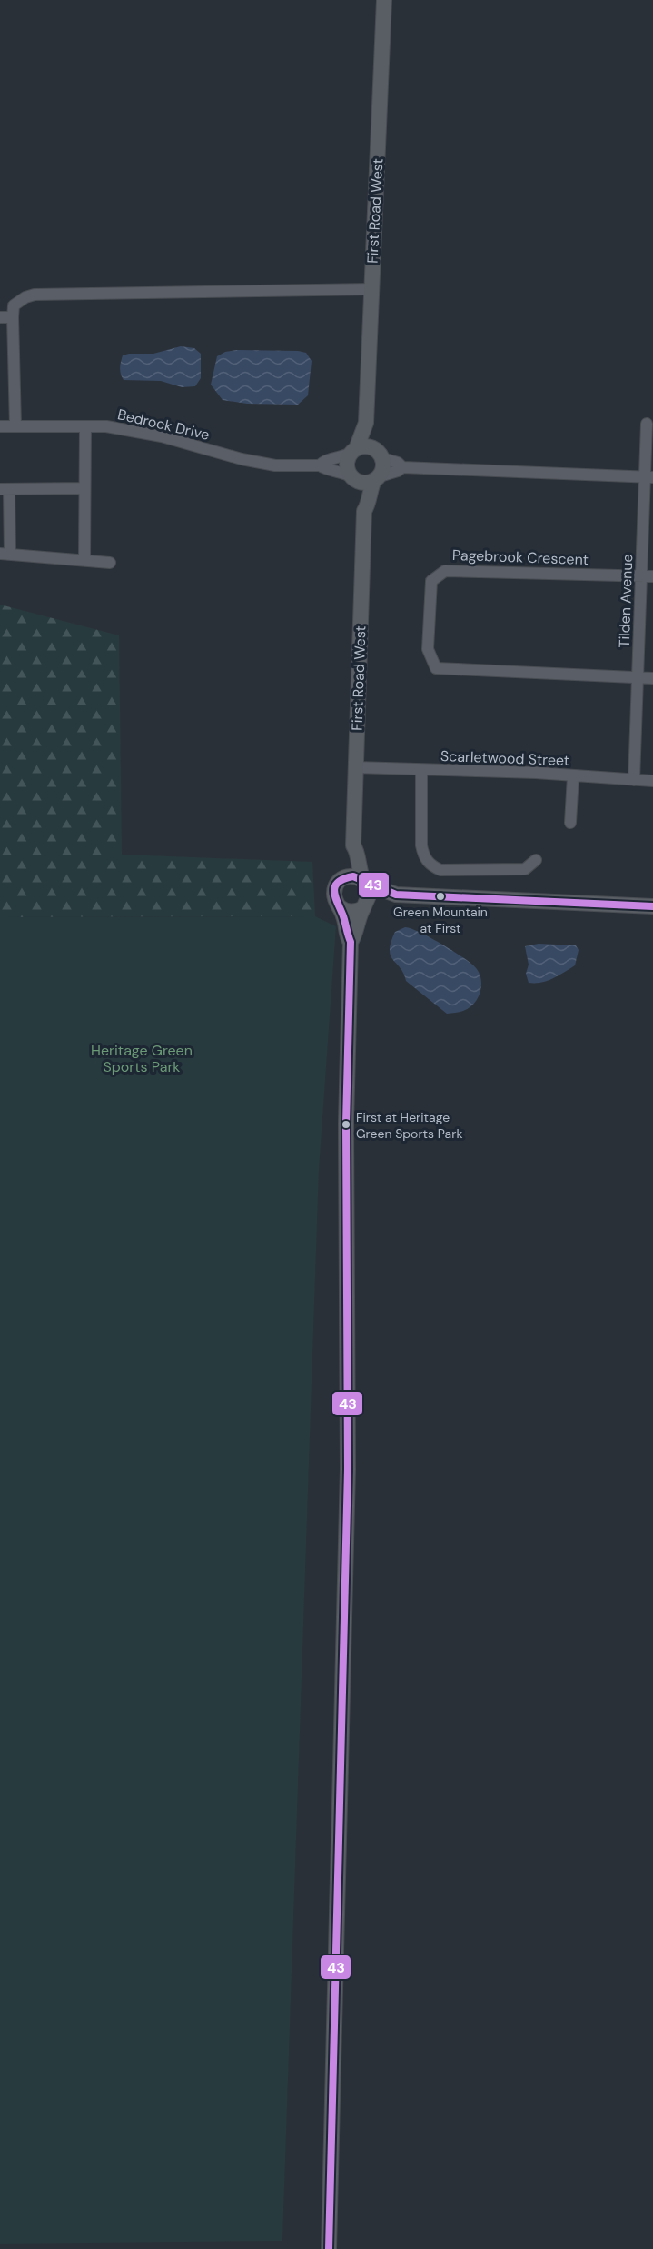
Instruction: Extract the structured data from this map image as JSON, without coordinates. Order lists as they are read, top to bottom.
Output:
{
  "streets": {
    "street": [
      "First Road West",
      "Bedrock Drive",
      "Pagebrook Crescent",
      "Tilden Avenue",
      "Scarletwood Street"
    ]
  },
  "crossings": [
    ["First Road West", "Bedrock Drive"],
    ["First Road West", "Scarletwood Street"],
    ["Pagebrook Crescent", "Tilden Avenue"],
    ["Tilden Avenue", "Scarletwood Street"]
  ],
  "parks": ["Heritage Green Sports Park"],
  "places": ["Green Mountain at First", "First at Heritage Green Sports Park"],
  "lines": ["transit line 43"]
}
